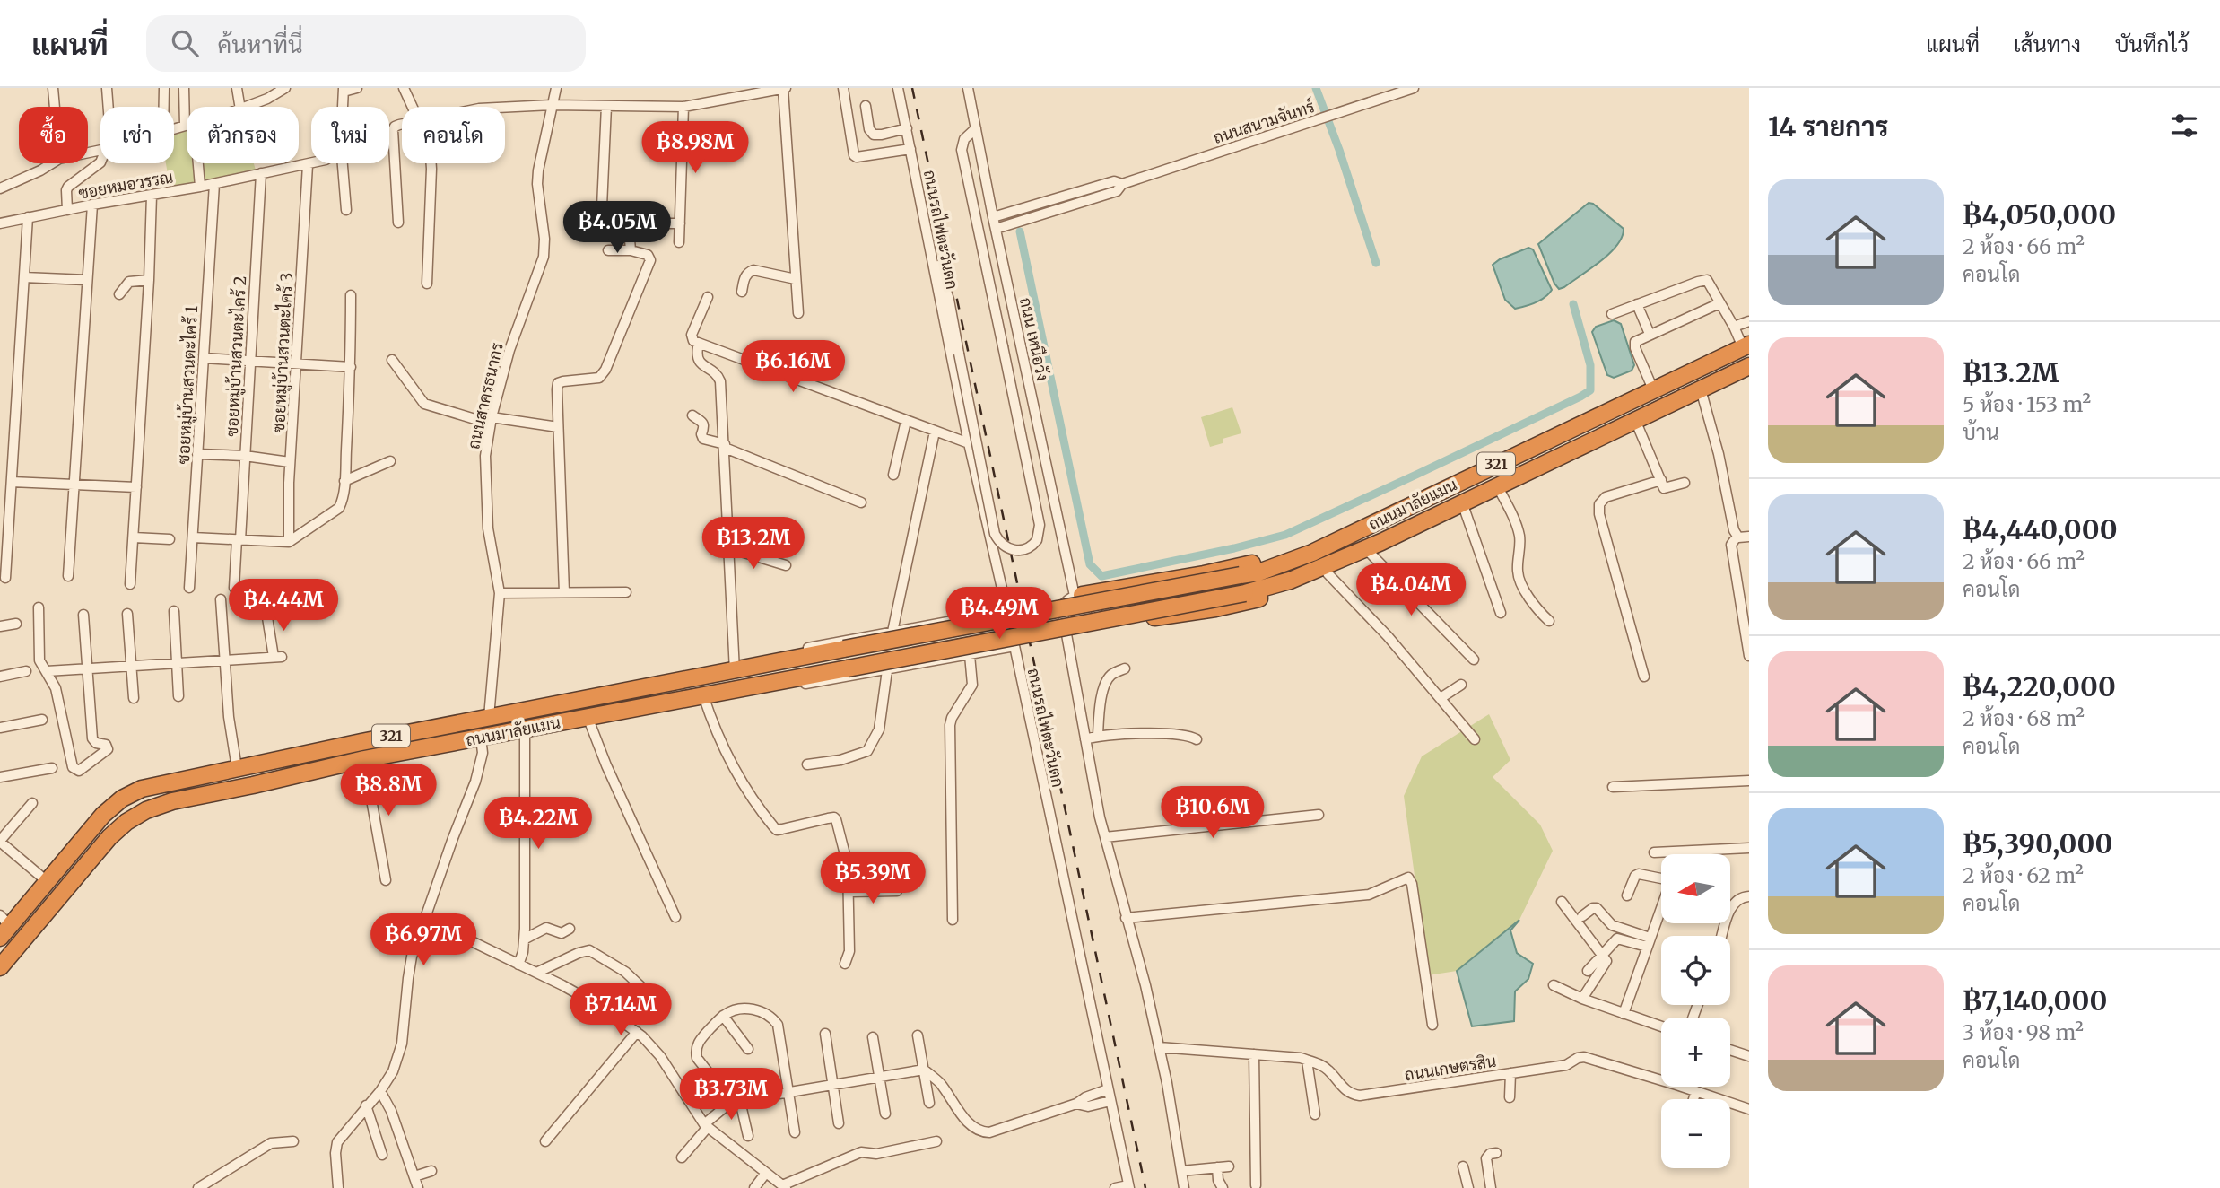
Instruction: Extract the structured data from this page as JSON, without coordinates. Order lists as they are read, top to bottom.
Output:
{
  "streets": {
    "highway": ["321", "ถนนมาลัยแมน"],
    "street": [
      "ถนนสนามจันทร์",
      "ซอยหมอวรรณ",
      "ถนนรถไฟตะวันตก",
      "ถนน เหนือวัง",
      "ซอยหมู่บ้านสวนตะไคร้ 3",
      "ซอยหมู่บ้านสวนตะไคร้ 2",
      "ซอยหมู่บ้านสวนตะไคร้ 1",
      "ถนนสาครธนากร",
      "ถนนเกษตรสิน"
    ]
  },
  "crossings": [
    ["ถนนสนามจันทร์", "ถนน เหนือวัง"],
    ["ซอยหมอวรรณ", "ซอยหมู่บ้านสวนตะไคร้ 3"],
    ["ซอยหมอวรรณ", "ซอยหมู่บ้านสวนตะไคร้ 2"],
    ["ซอยหมอวรรณ", "ซอยหมู่บ้านสวนตะไคร้ 1"],
    ["ถนนสาครธนากร", "ถนนมาลัยแมน"]
  ],
  "north": "left",
  "page": {
    "header": "แผนที่",
    "search": "ค้นหาที่นี่",
    "nav": ["แผนที่", "เส้นทาง", "บันทึกไว้"],
    "heading": "14 รายการ",
    "chip": [
      "ซื้อ",
      "เช่า",
      "ตัวกรอง",
      "ใหม่",
      "คอนโด"
    ],
    "price": [
      "฿8.98M",
      "฿4.05M",
      "฿6.16M",
      "฿13.2M",
      "฿4.04M",
      "฿4.44M",
      "฿4.49M",
      "฿8.8M",
      "฿10.6M",
      "฿4.22M",
      "฿5.39M",
      "฿6.97M",
      "฿7.14M",
      "฿3.73M"
    ],
    "list": [
      {
        "name": "฿4,050,000",
        "note": "2 ห้อง · 66 m² · คอนโด"
      },
      {
        "name": "฿13.2M",
        "note": "5 ห้อง · 153 m² · บ้าน"
      },
      {
        "name": "฿4,440,000",
        "note": "2 ห้อง · 66 m² · คอนโด"
      },
      {
        "name": "฿4,220,000",
        "note": "2 ห้อง · 68 m² · คอนโด"
      },
      {
        "name": "฿5,390,000",
        "note": "2 ห้อง · 62 m² · คอนโด"
      },
      {
        "name": "฿7,140,000",
        "note": "3 ห้อง · 98 m² · คอนโด"
      }
    ],
    "map_buttons": ["+", "−"]
  }
}
